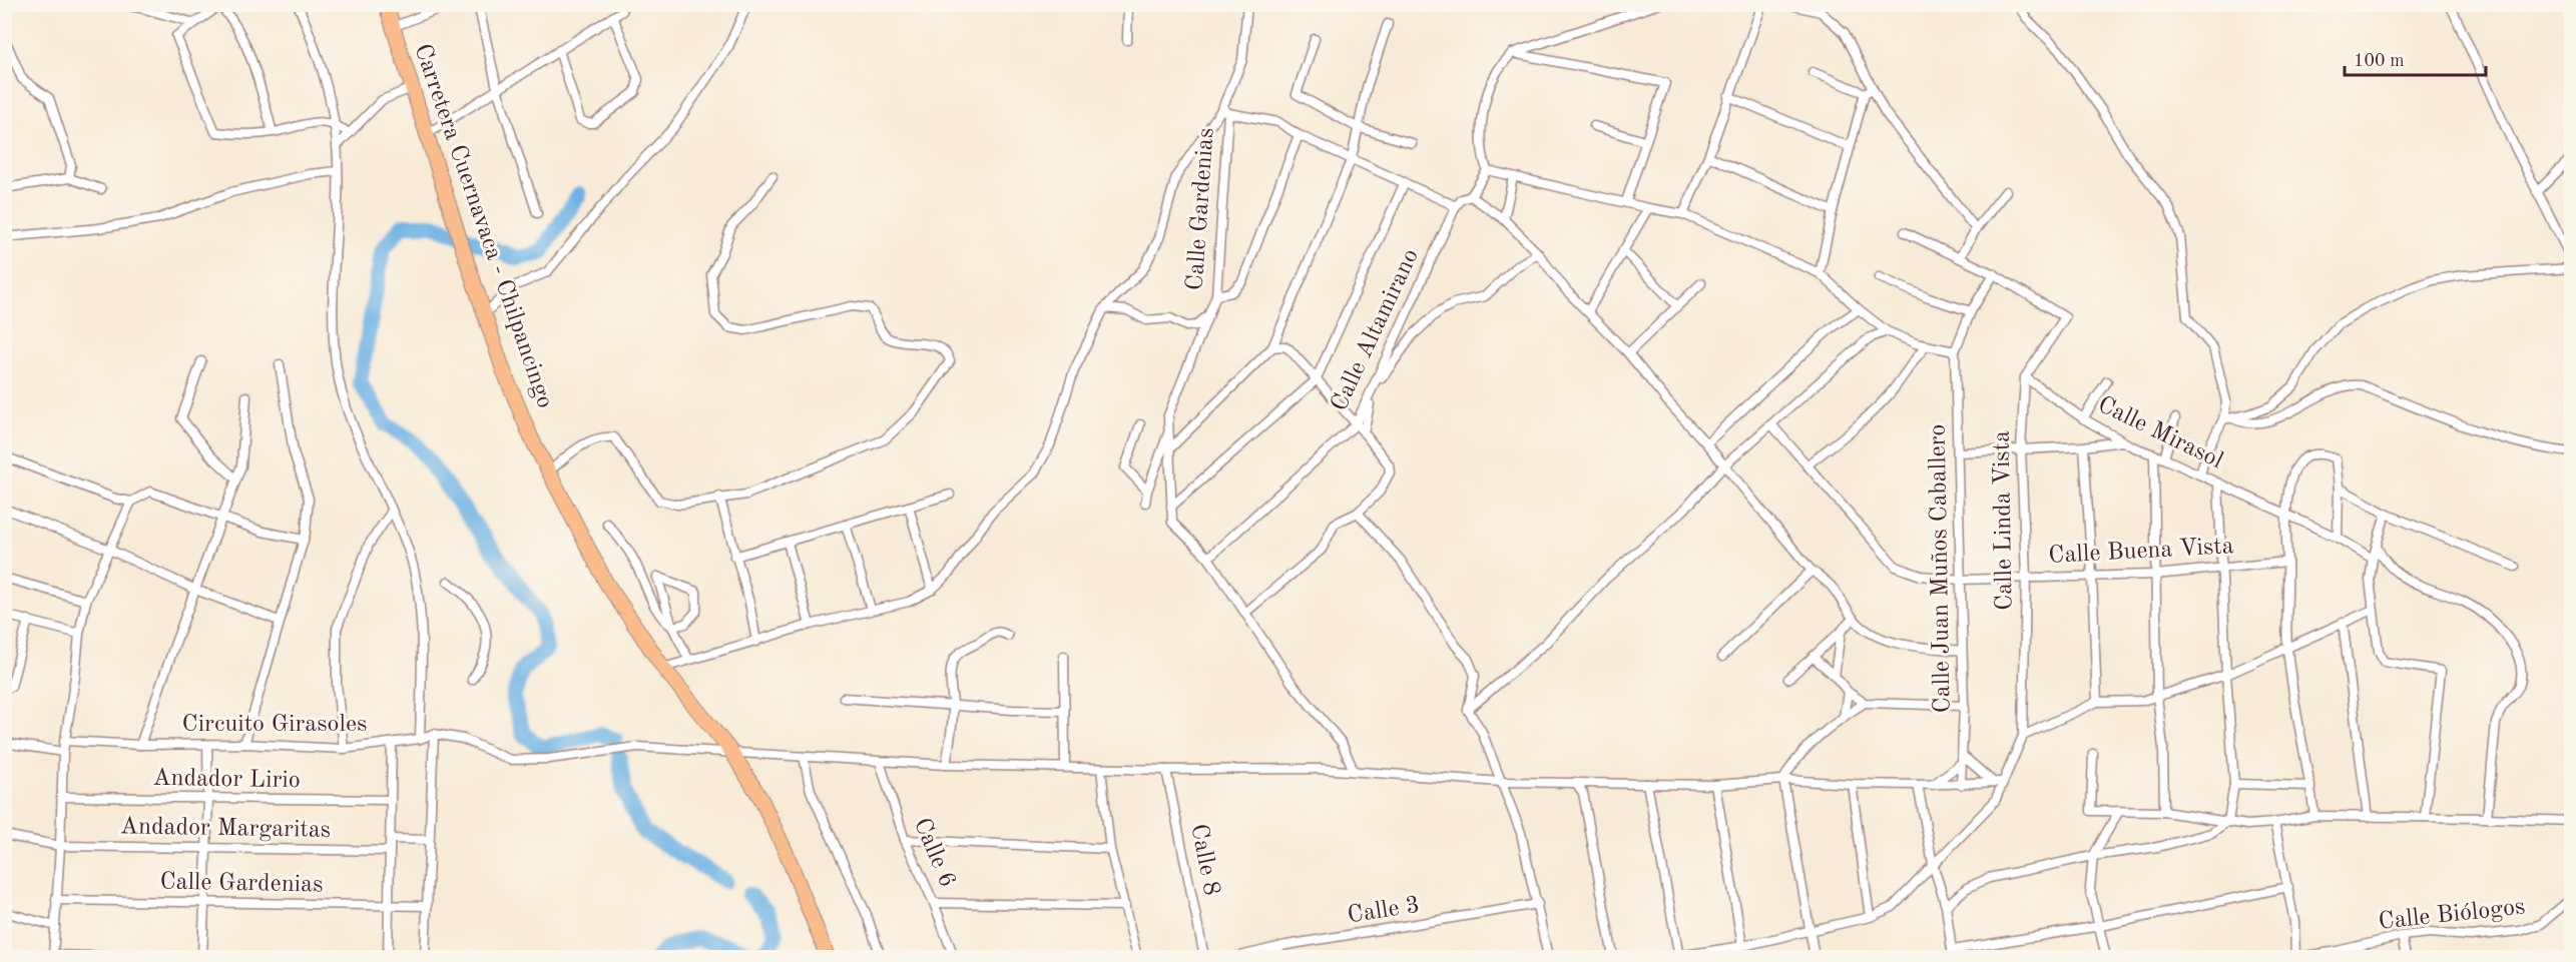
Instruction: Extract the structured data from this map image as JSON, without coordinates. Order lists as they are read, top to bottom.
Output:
{
  "streets": {
    "main road": ["Carretera Cuernavaca - Chilpancingo"],
    "street": [
      "Calle Gardenias",
      "Calle Altamirano",
      "Calle Mirasol",
      "Calle Linda Vista",
      "Calle Buena Vista",
      "Calle Juan Muños Caballero",
      "Circuito Girasoles",
      "Andador Lirio",
      "Andador Margaritas",
      "Calle 6",
      "Calle 8",
      "Calle 3",
      "Calle Biólogos"
    ]
  },
  "crossings": [
    ["Calle Gardenias", "Calle Altamirano"],
    ["Carretera Cuernavaca - Chilpancingo", "Circuito Girasoles"],
    ["Calle Mirasol", "Calle Linda Vista"],
    ["Calle Linda Vista", "Calle Buena Vista"],
    ["Calle Buena Vista", "Calle Juan Muños Caballero"],
    ["Calle Juan Muños Caballero", "Circuito Girasoles"],
    ["Circuito Girasoles", "Calle 6"],
    ["Circuito Girasoles", "Calle 8"]
  ],
  "scale_bar": "100 m"
}
